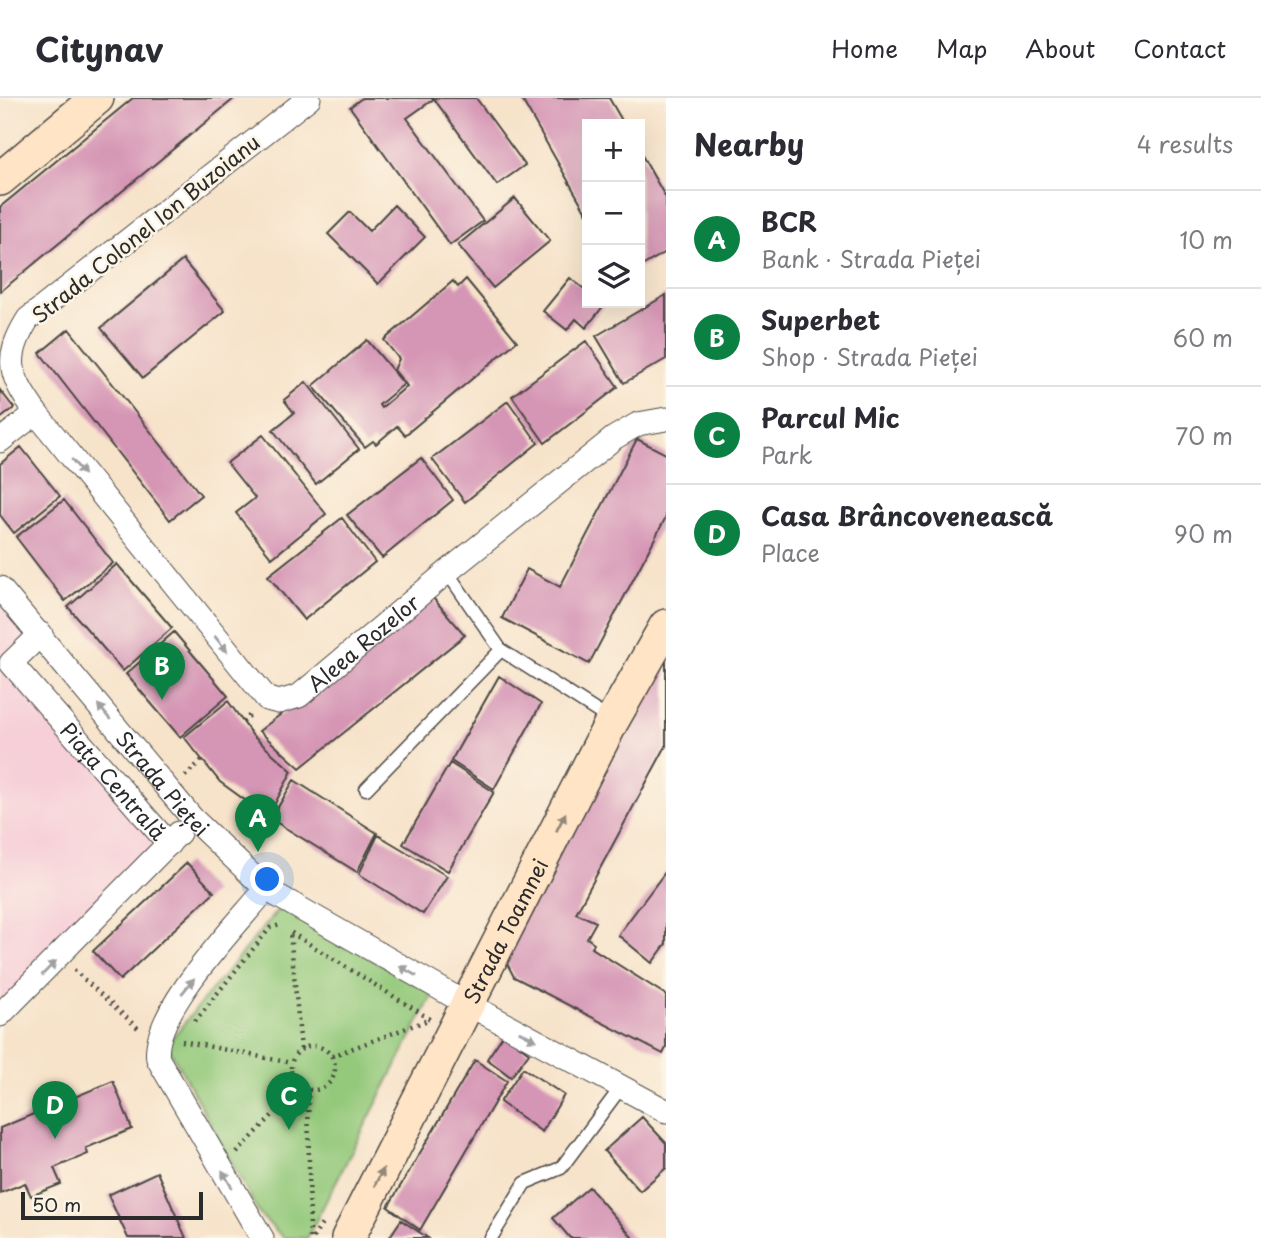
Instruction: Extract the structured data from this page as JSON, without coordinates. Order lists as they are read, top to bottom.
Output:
{
  "streets": {
    "street": [
      "Strada Colonel Ion Buzoianu",
      "Aleea Rozelor",
      "Piața Centrală",
      "Strada Pieței",
      "Strada Toamnei"
    ]
  },
  "crossings": [
    ["Strada Colonel Ion Buzoianu", "Aleea Rozelor"],
    ["Piața Centrală", "Strada Pieței"],
    ["Strada Pieței", "Strada Toamnei"]
  ],
  "scale_bar": "50 m",
  "page": {
    "header": "Citynav",
    "nav": [
      "Home",
      "Map",
      "About",
      "Contact"
    ],
    "heading": ["Nearby", "4 results"],
    "map_buttons": ["+", "−"],
    "list": [
      {
        "mark": "A",
        "name": "BCR",
        "note": "Bank · Strada Pieței",
        "value": "10 m"
      },
      {
        "mark": "B",
        "name": "Superbet",
        "note": "Shop · Strada Pieței",
        "value": "60 m"
      },
      {
        "mark": "C",
        "name": "Parcul Mic",
        "note": "Park",
        "value": "70 m"
      },
      {
        "mark": "D",
        "name": "Casa Brâncovenească",
        "note": "Place",
        "value": "90 m"
      }
    ],
    "pins": [
      "B",
      "A",
      "C",
      "D"
    ],
    "scale": "50 m"
  }
}
